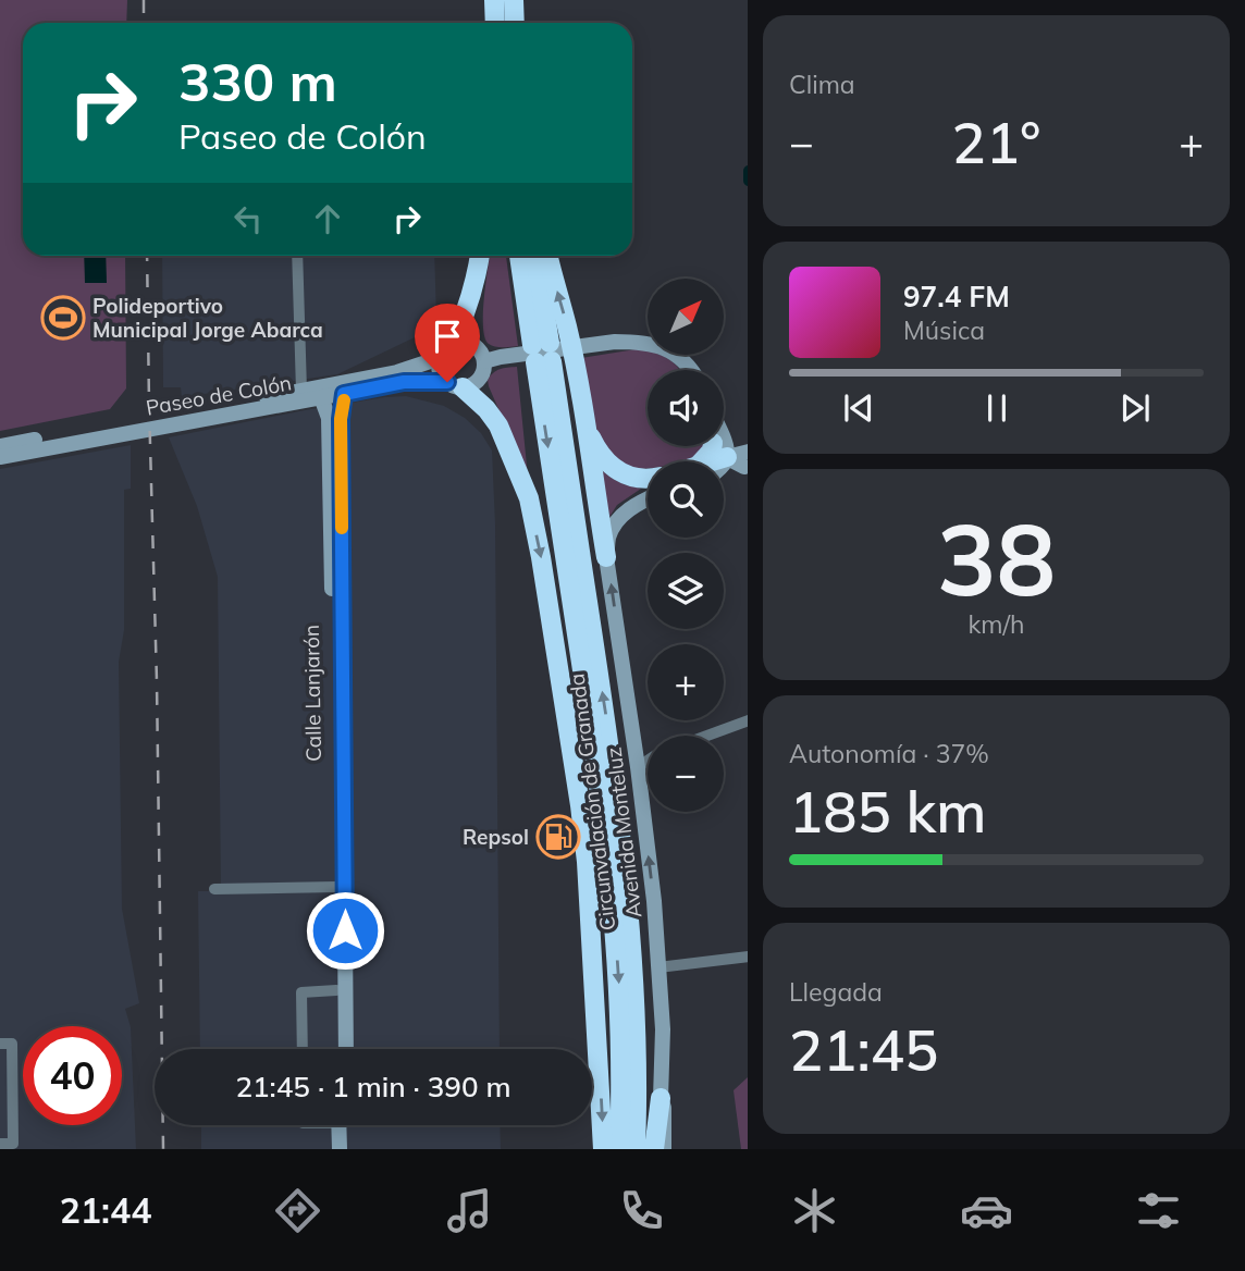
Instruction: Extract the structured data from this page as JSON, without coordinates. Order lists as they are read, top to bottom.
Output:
{
  "streets": {
    "highway": ["Circunvalación de Granada"],
    "street": ["Paseo de Colón", "Calle Lanjarón", "Avenida Monteluz"]
  },
  "crossings": [
    ["Paseo de Colón", "Calle Lanjarón"]
  ],
  "one_way": ["Avenida Monteluz"],
  "places": {
    "sports": ["Polideportivo Municipal Jorge Abarca"],
    "fuel station": ["Repsol"]
  },
  "north": "top right",
  "page": {
    "tile": [
      "Clima",
      ["38", "km/h"],
      ["Autonomía · 37%", "185 km"],
      ["Llegada", "21:45"]
    ],
    "turn": ["330 m", "Paseo de Colón"],
    "heat": ["−", "21°", "+"],
    "song": ["97.4 FM", "Música"],
    "map_buttons": ["+", "−"],
    "limit": "40",
    "trip": "21:45 · 1 min · 390 m",
    "tabs": "21:44"
  }
}
